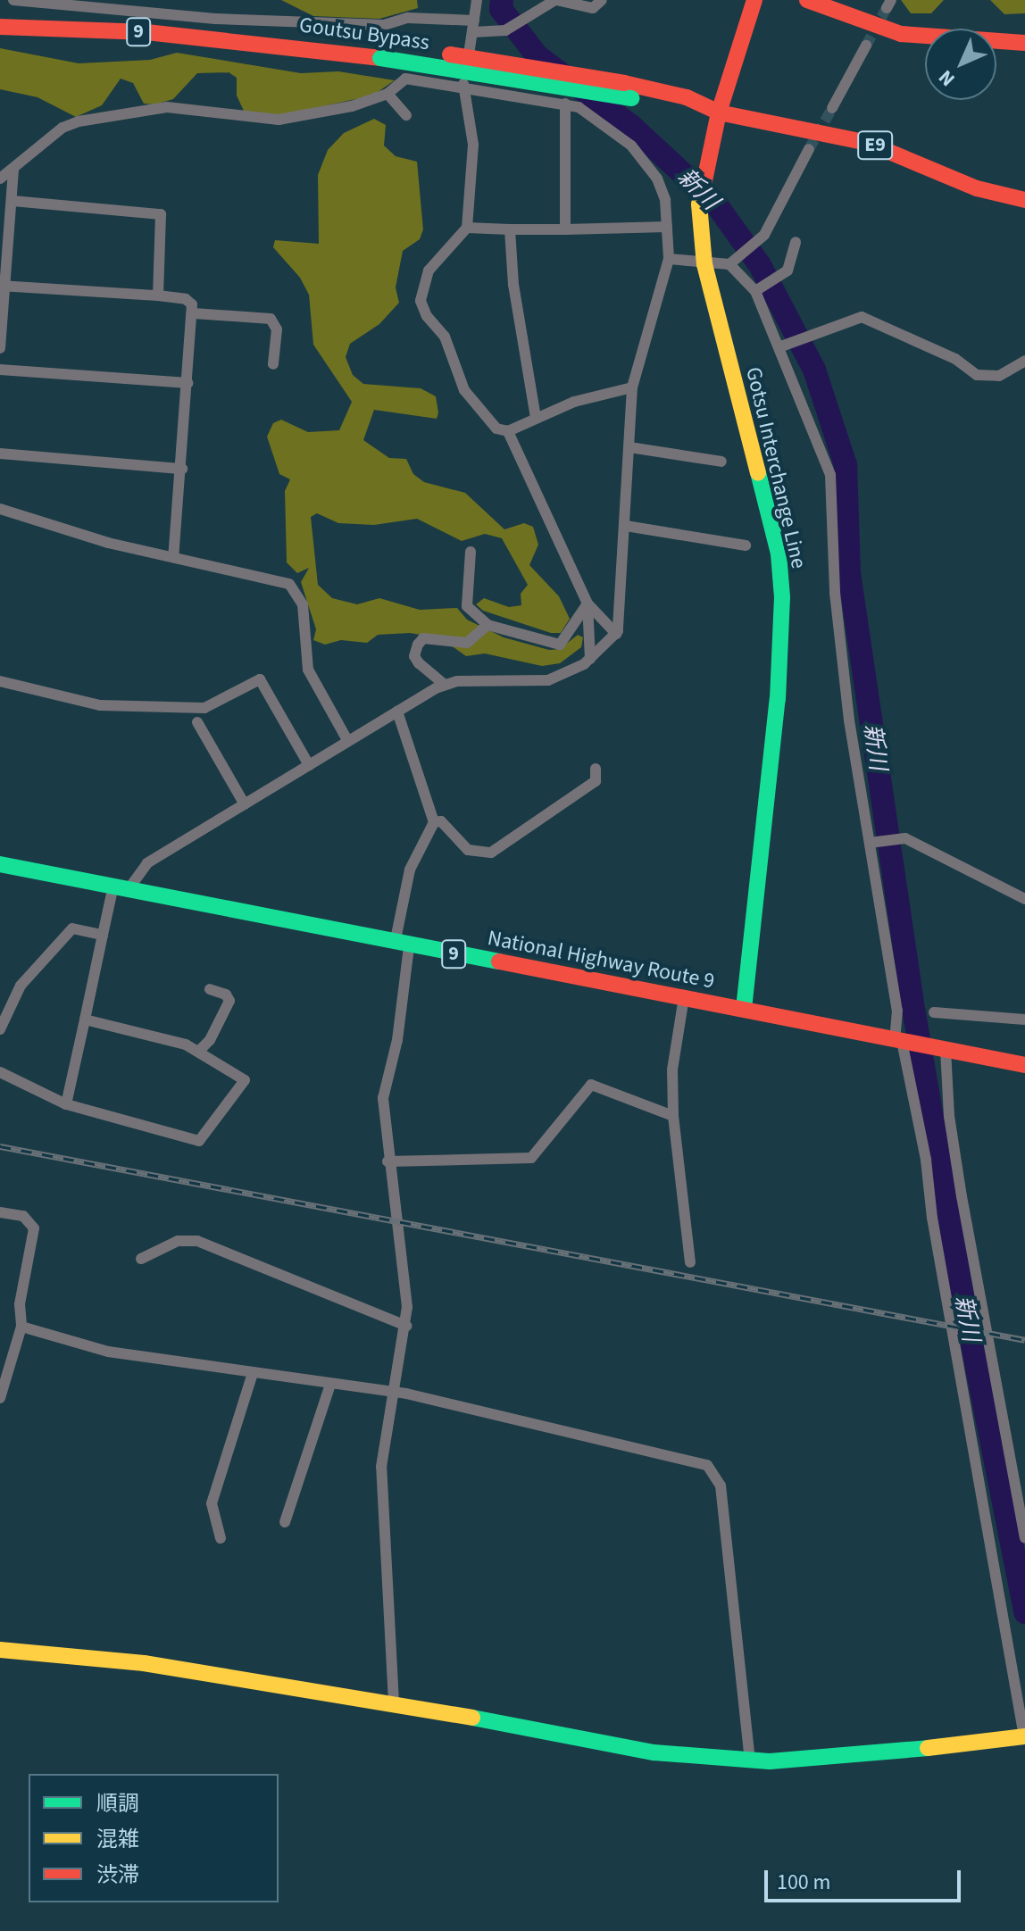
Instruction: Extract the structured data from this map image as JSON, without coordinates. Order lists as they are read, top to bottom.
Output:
{
  "streets": {
    "main road": [
      "9",
      "Goutsu Bypass",
      "E9",
      "Gotsu Interchange Line",
      "National Highway Route 9"
    ]
  },
  "crossings": [
    ["Goutsu Bypass", "E9"],
    ["Goutsu Bypass", "Gotsu Interchange Line"],
    ["E9", "Gotsu Interchange Line"],
    ["Gotsu Interchange Line", "National Highway Route 9"]
  ],
  "water": ["新川"],
  "legend": ["順調", "混雑", "渋滞"],
  "scale_bar": "100 m",
  "north": "bottom left"
}
